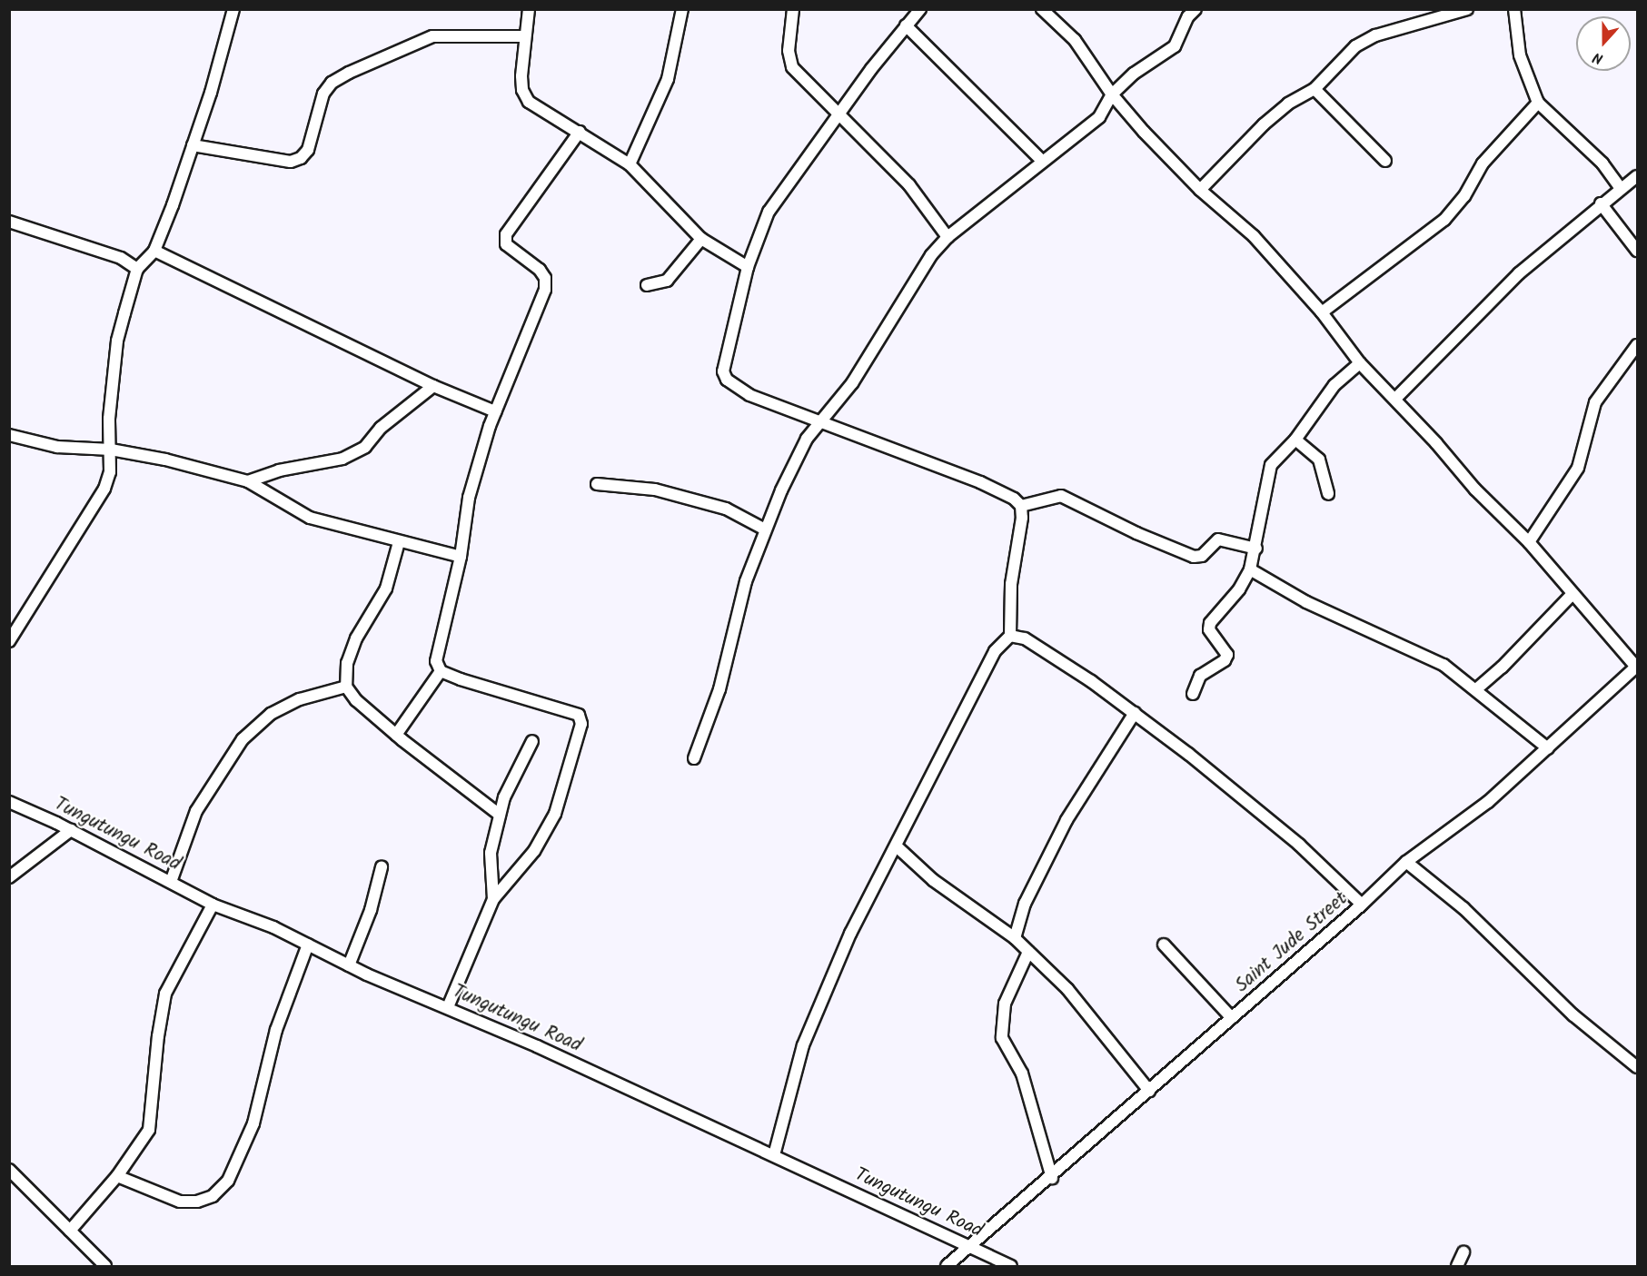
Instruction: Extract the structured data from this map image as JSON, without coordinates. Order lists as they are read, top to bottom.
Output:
{
  "streets": {
    "street": ["Tungutungu Road", "Saint Jude Street"]
  },
  "crossings": [
    ["Tungutungu Road", "Saint Jude Street"]
  ],
  "north": "bottom"
}
